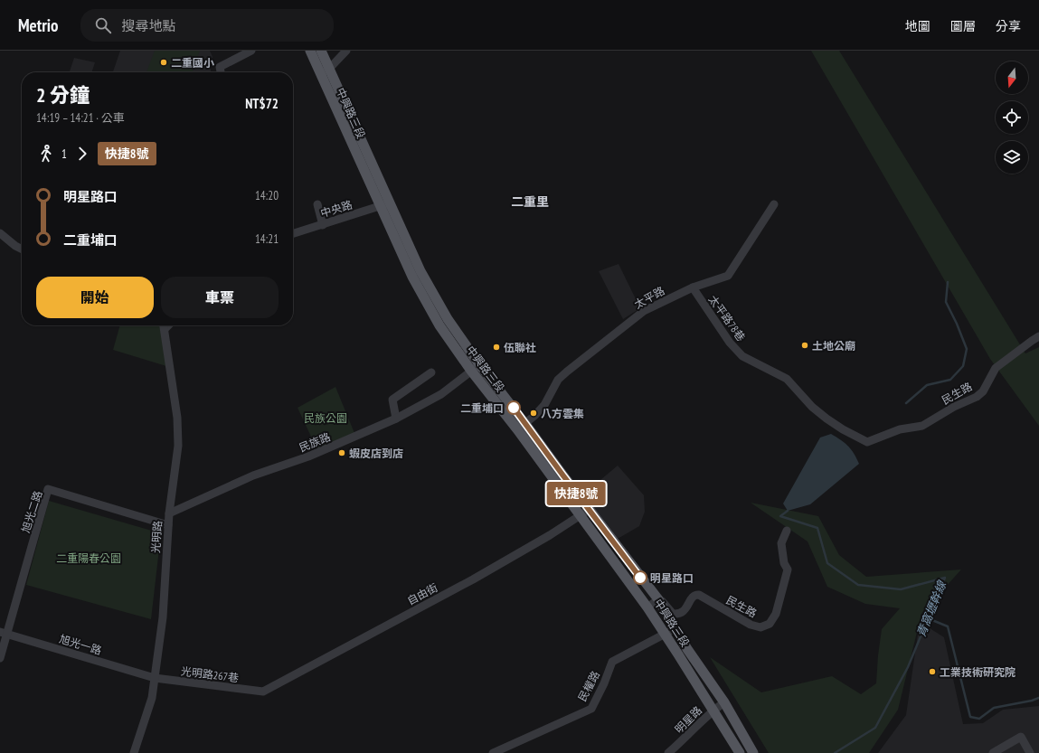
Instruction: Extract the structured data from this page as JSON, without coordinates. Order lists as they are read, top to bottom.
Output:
{
  "streets": {
    "main road": ["中興路三段"],
    "street": [
      "中央路",
      "太平路",
      "太平路78巷",
      "民生路",
      "民族路",
      "旭光二路",
      "光明路",
      "自由街",
      "旭光一路",
      "光明路267巷",
      "民權路",
      "明星路"
    ]
  },
  "crossings": [
    ["中興路三段", "中央路"],
    ["中興路三段", "太平路"],
    ["中興路三段", "民生路"],
    ["中興路三段", "民族路"],
    ["中興路三段", "自由街"],
    ["中興路三段", "民權路"],
    ["中興路三段", "明星路"],
    ["太平路", "太平路78巷"],
    ["太平路78巷", "民生路"],
    ["民族路", "光明路"],
    ["旭光二路", "光明路"],
    ["旭光二路", "旭光一路"],
    ["光明路", "旭光一路"],
    ["光明路", "光明路267巷"],
    ["自由街", "光明路267巷"],
    ["旭光一路", "光明路267巷"]
  ],
  "districts": ["二重里"],
  "water": ["青窩壢幹線"],
  "parks": ["民族公園", "二重陽春公園"],
  "places": [
    "二重國小",
    "土地公廟",
    "伍聯社",
    "二重埔口",
    "八方雲集",
    "蝦皮店到店",
    "明星路口",
    "工業技術研究院"
  ],
  "lines": ["bus line 快捷8號"],
  "north": "bottom",
  "page": {
    "header": "Metrio",
    "search": "搜尋地點",
    "nav": ["地圖", "圖層", "分享"],
    "on_map": "快捷8號",
    "heading": ["2 分鐘", "14:19 – 14:21 · 公車", "NT$72"],
    "legs": ["1", "快捷8號"],
    "list": [
      {
        "name": "明星路口",
        "value": "14:20"
      },
      {
        "name": "二重埔口",
        "value": "14:21"
      }
    ],
    "buttons": ["開始", "車票"]
  }
}
